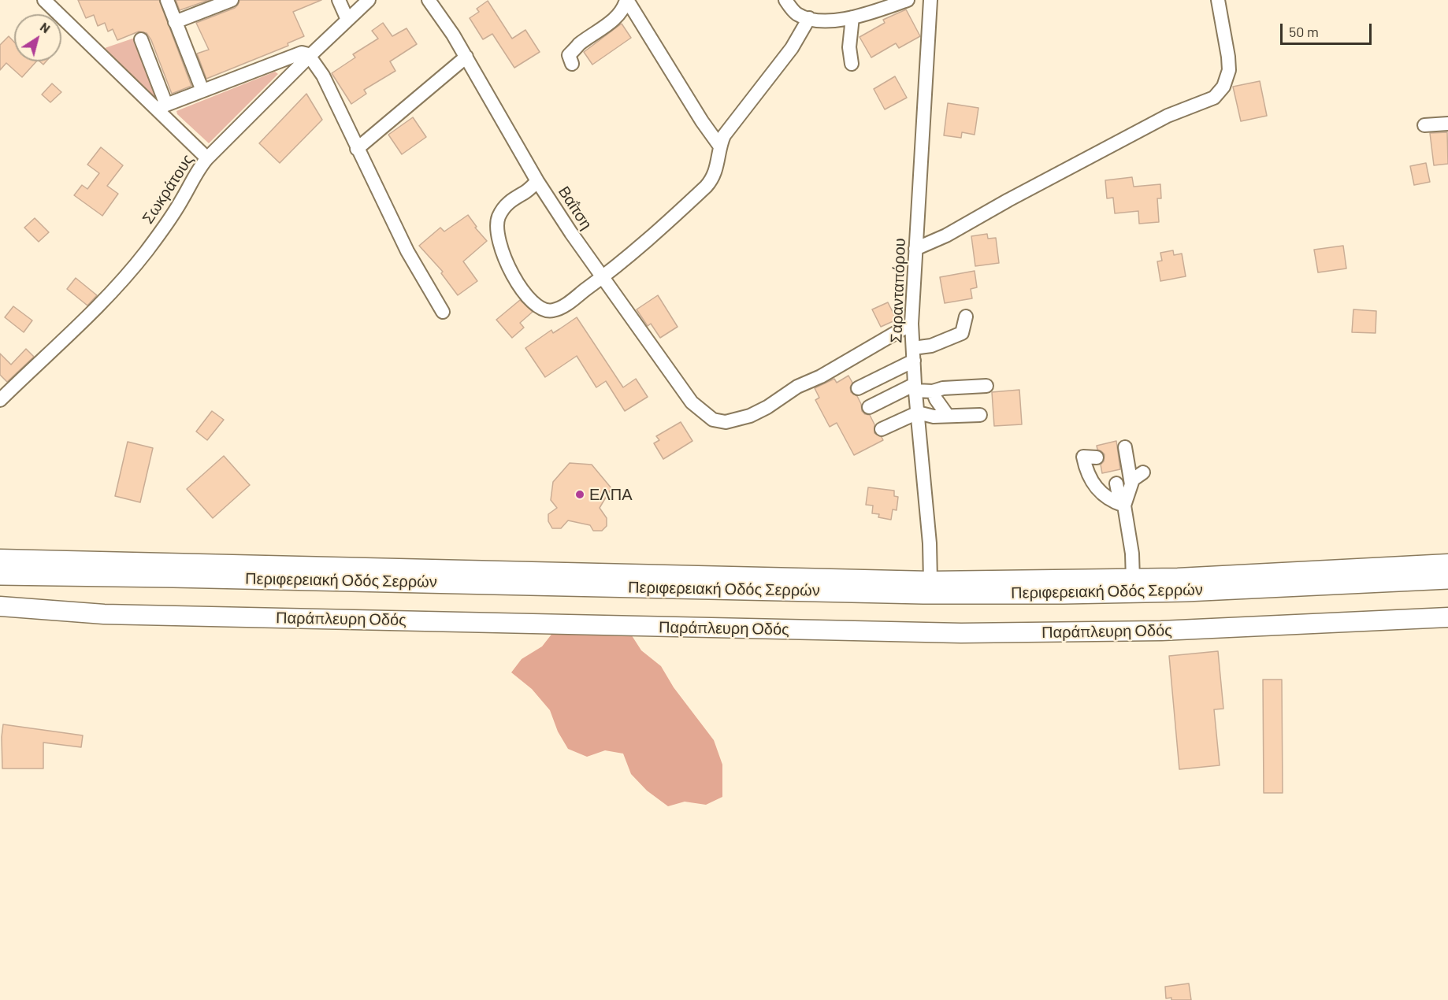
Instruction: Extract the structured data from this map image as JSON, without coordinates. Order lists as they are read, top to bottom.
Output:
{
  "streets": {
    "main road": ["Περιφερειακή Οδός Σερρών"],
    "street": [
      "Σωκράτους",
      "Βαΐτση",
      "Σαρανταπόρου",
      "Παράπλευρη Οδός"
    ]
  },
  "crossings": [
    ["Βαΐτση", "Σαρανταπόρου"]
  ],
  "places": ["ΕΛΠΑ"],
  "scale_bar": "50 m",
  "north": "top right"
}
